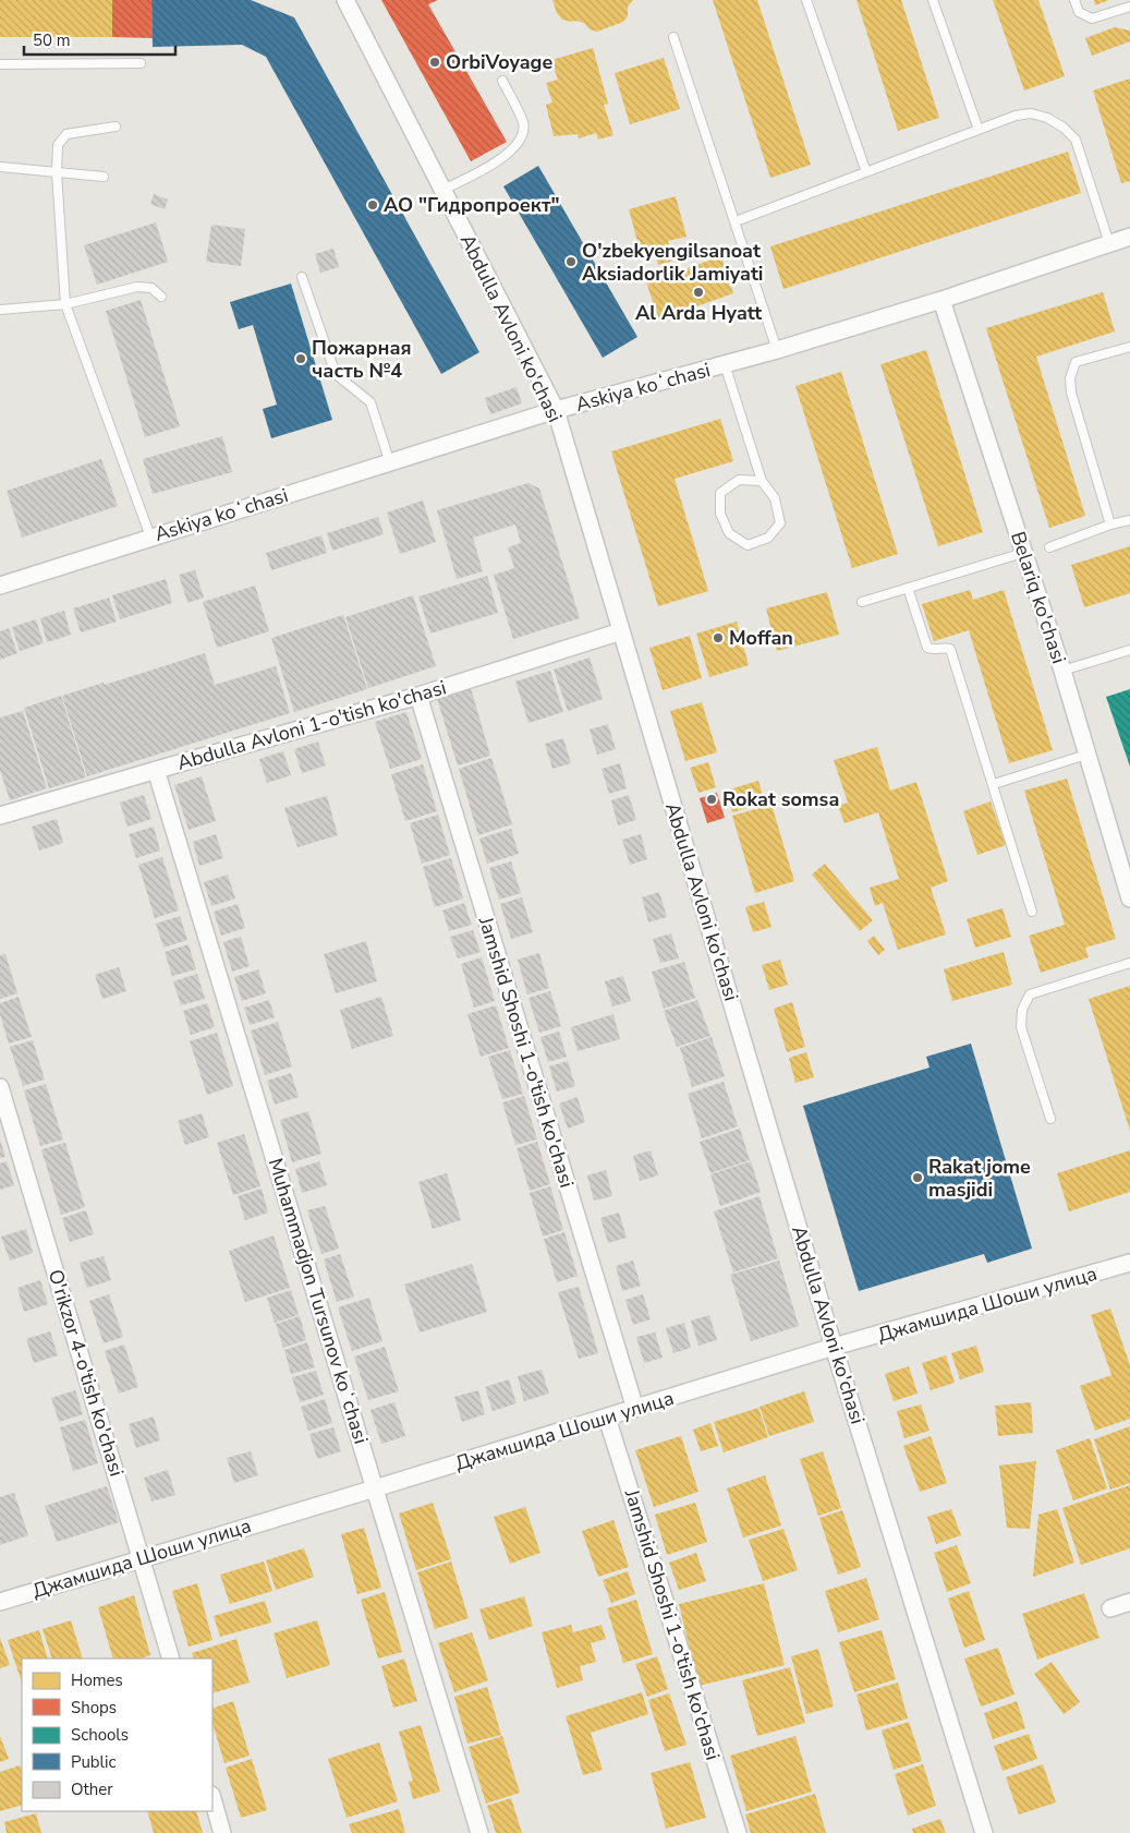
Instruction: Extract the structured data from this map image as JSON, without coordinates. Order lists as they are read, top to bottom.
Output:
{
  "streets": {
    "street": [
      "Abdulla Avloni ko'chasi",
      "Askiya koʻchasi",
      "Belariq ko'chasi",
      "Abdulla Avloni 1-o'tish ko'chasi",
      "Jamshid Shoshi 1-o'tish ko'chasi",
      "Muhammadjon Tursunov koʻchasi",
      "Джамшида Шоши улица",
      "O'rikzor 4-o'tish ko'chasi"
    ]
  },
  "crossings": [
    ["Abdulla Avloni ko'chasi", "Askiya koʻchasi"],
    ["Abdulla Avloni ko'chasi", "Abdulla Avloni 1-o'tish ko'chasi"],
    ["Abdulla Avloni ko'chasi", "Джамшида Шоши улица"],
    ["Askiya koʻchasi", "Belariq ko'chasi"],
    ["Abdulla Avloni 1-o'tish ko'chasi", "Jamshid Shoshi 1-o'tish ko'chasi"],
    ["Abdulla Avloni 1-o'tish ko'chasi", "Muhammadjon Tursunov koʻchasi"],
    ["Jamshid Shoshi 1-o'tish ko'chasi", "Джамшида Шоши улица"],
    ["Muhammadjon Tursunov koʻchasi", "Джамшида Шоши улица"],
    ["Джамшида Шоши улица", "O'rikzor 4-o'tish ko'chasi"]
  ],
  "places": [
    "OrbiVoyage",
    "АО \"Гидропроект\"",
    "O'zbekyengilsanoat Aksiadorlik Jamiyati",
    "Al Arda Hyatt",
    "Пожарная часть №4",
    "Moffan",
    "Rokat somsa",
    "Rakat jome masjidi"
  ],
  "legend": [
    "Homes",
    "Shops",
    "Schools",
    "Public",
    "Other"
  ],
  "scale_bar": "50 m"
}
